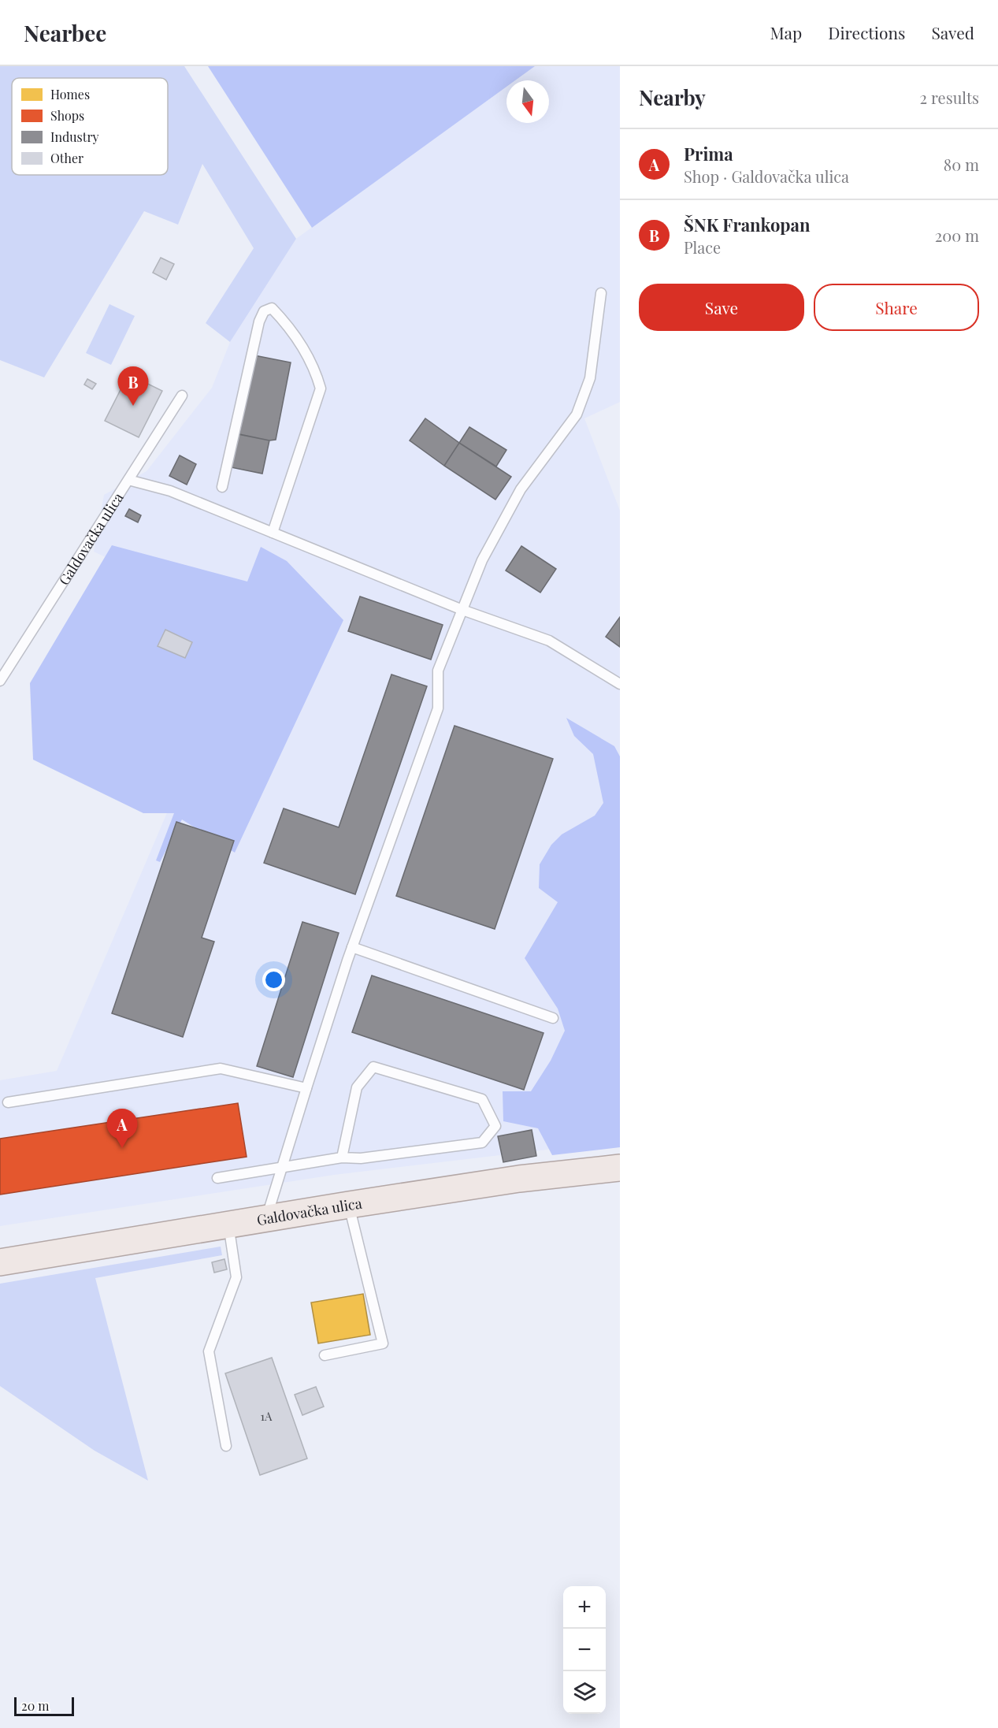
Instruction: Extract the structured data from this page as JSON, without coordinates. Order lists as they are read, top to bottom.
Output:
{
  "streets": {
    "main road": ["Galdovačka ulica"]
  },
  "house_numbers": ["1A"],
  "legend": [
    "Homes",
    "Shops",
    "Industry",
    "Other"
  ],
  "scale_bar": "20 m",
  "north": "bottom",
  "page": {
    "header": "Nearbee",
    "nav": ["Map", "Directions", "Saved"],
    "heading": ["Nearby", "2 results"],
    "list": [
      {
        "mark": "A",
        "name": "Prima",
        "note": "Shop · Galdovačka ulica",
        "value": "80 m"
      },
      {
        "mark": "B",
        "name": "ŠNK Frankopan",
        "note": "Place",
        "value": "200 m"
      }
    ],
    "buttons": ["Save", "Share"],
    "pins": ["B", "A"],
    "map_buttons": ["+", "−"],
    "scale": "20 m"
  }
}
